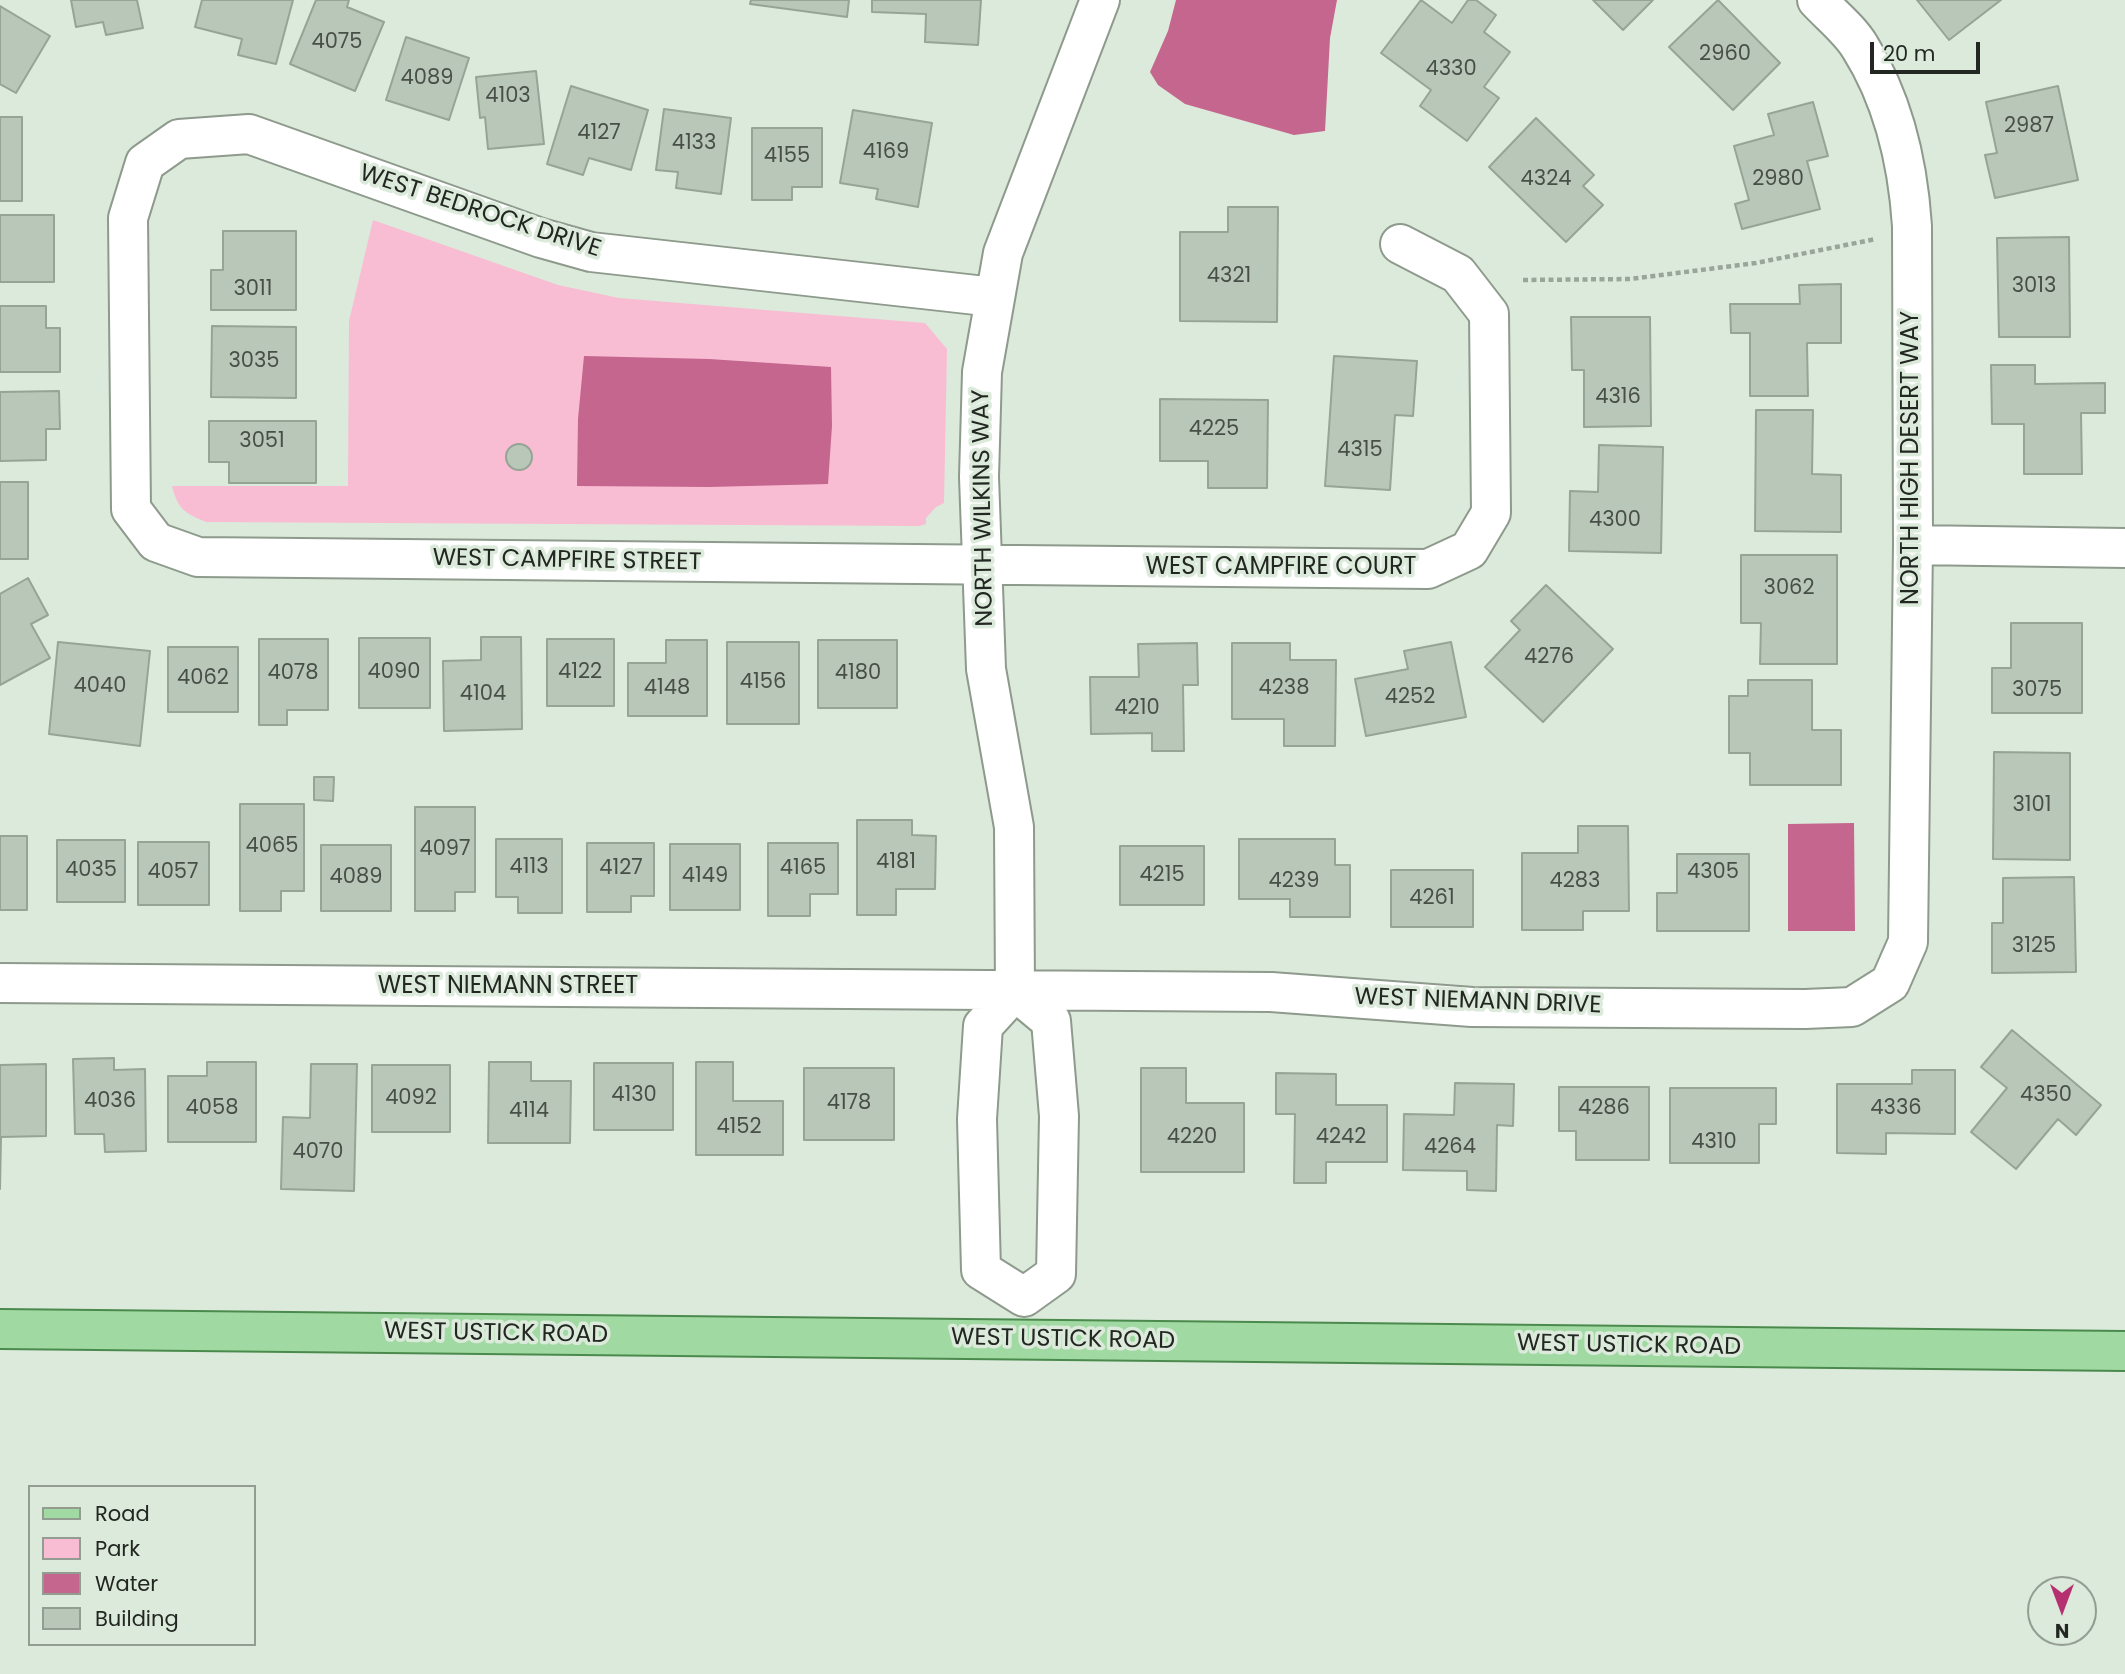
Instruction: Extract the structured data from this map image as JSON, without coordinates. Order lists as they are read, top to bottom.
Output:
{
  "streets": {
    "main road": ["WEST USTICK ROAD"],
    "street": [
      "WEST BEDROCK DRIVE",
      "NORTH HIGH DESERT WAY",
      "NORTH WILKINS WAY",
      "WEST CAMPFIRE STREET",
      "WEST CAMPFIRE COURT",
      "WEST NIEMANN STREET",
      "WEST NIEMANN DRIVE"
    ]
  },
  "crossings": [
    ["WEST BEDROCK DRIVE", "NORTH WILKINS WAY"],
    ["WEST BEDROCK DRIVE", "WEST CAMPFIRE STREET"],
    ["NORTH HIGH DESERT WAY", "WEST NIEMANN DRIVE"],
    ["NORTH WILKINS WAY", "WEST CAMPFIRE STREET"],
    ["NORTH WILKINS WAY", "WEST CAMPFIRE COURT"],
    ["NORTH WILKINS WAY", "WEST NIEMANN STREET"],
    ["NORTH WILKINS WAY", "WEST NIEMANN DRIVE"],
    ["WEST CAMPFIRE STREET", "WEST CAMPFIRE COURT"],
    ["WEST NIEMANN STREET", "WEST NIEMANN DRIVE"]
  ],
  "house_numbers": [
    "4075",
    "2960",
    "4330",
    "4089",
    "4103",
    "2987",
    "4127",
    "4133",
    "4169",
    "4155",
    "4324",
    "2980",
    "4321",
    "3013",
    "3011",
    "3035",
    "4316",
    "4225",
    "3051",
    "4315",
    "4300",
    "3062",
    "4276",
    "4090",
    "4122",
    "4078",
    "4180",
    "4062",
    "4156",
    "4040",
    "4148",
    "4238",
    "3075",
    "4104",
    "4252",
    "4210",
    "3101",
    "4065",
    "4097",
    "4181",
    "4113",
    "4127",
    "4165",
    "4035",
    "4057",
    "4305",
    "4215",
    "4149",
    "4089",
    "4239",
    "4283",
    "4261",
    "3125",
    "4130",
    "4350",
    "4092",
    "4036",
    "4178",
    "4058",
    "4286",
    "4336",
    "4114",
    "4152",
    "4220",
    "4242",
    "4310",
    "4264",
    "4070"
  ],
  "legend": [
    "Road",
    "Park",
    "Water",
    "Building"
  ],
  "scale_bar": "20 m",
  "north": "bottom"
}
